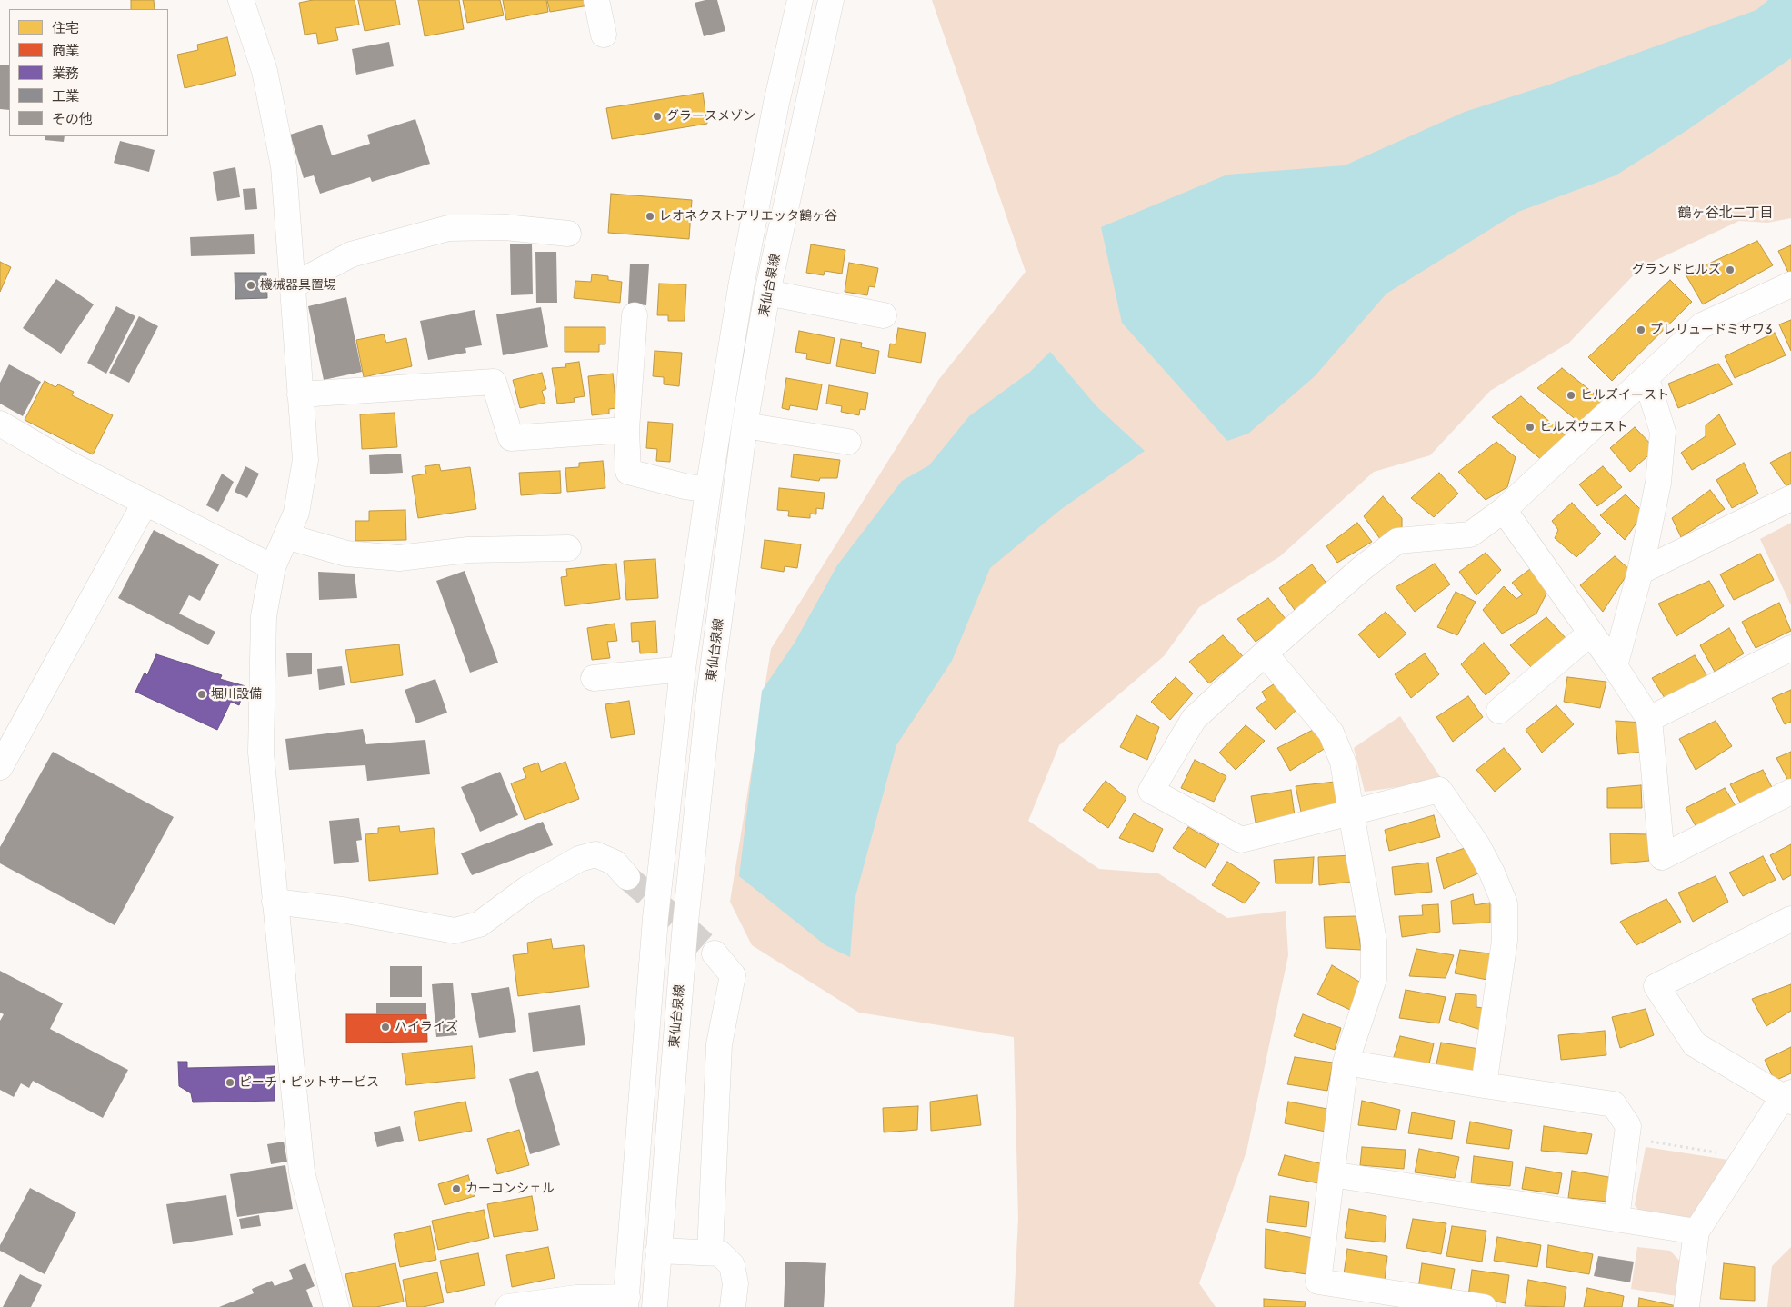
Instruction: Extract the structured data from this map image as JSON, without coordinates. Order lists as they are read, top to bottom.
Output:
{
  "streets": {
    "street": ["東仙台泉線"]
  },
  "districts": ["鶴ヶ谷北二丁目"],
  "places": [
    "グラースメゾン",
    "レオネクストアリエッタ鶴ヶ谷",
    "グランドヒルズ",
    "機械器具置場",
    "プレリュードミサワ3",
    "ヒルズイースト",
    "ヒルズウエスト",
    "堀川設備",
    "ハイライズ",
    "ピーチ・ピットサービス",
    "カーコンシェル"
  ],
  "legend": [
    "住宅",
    "商業",
    "業務",
    "工業",
    "その他"
  ]
}
